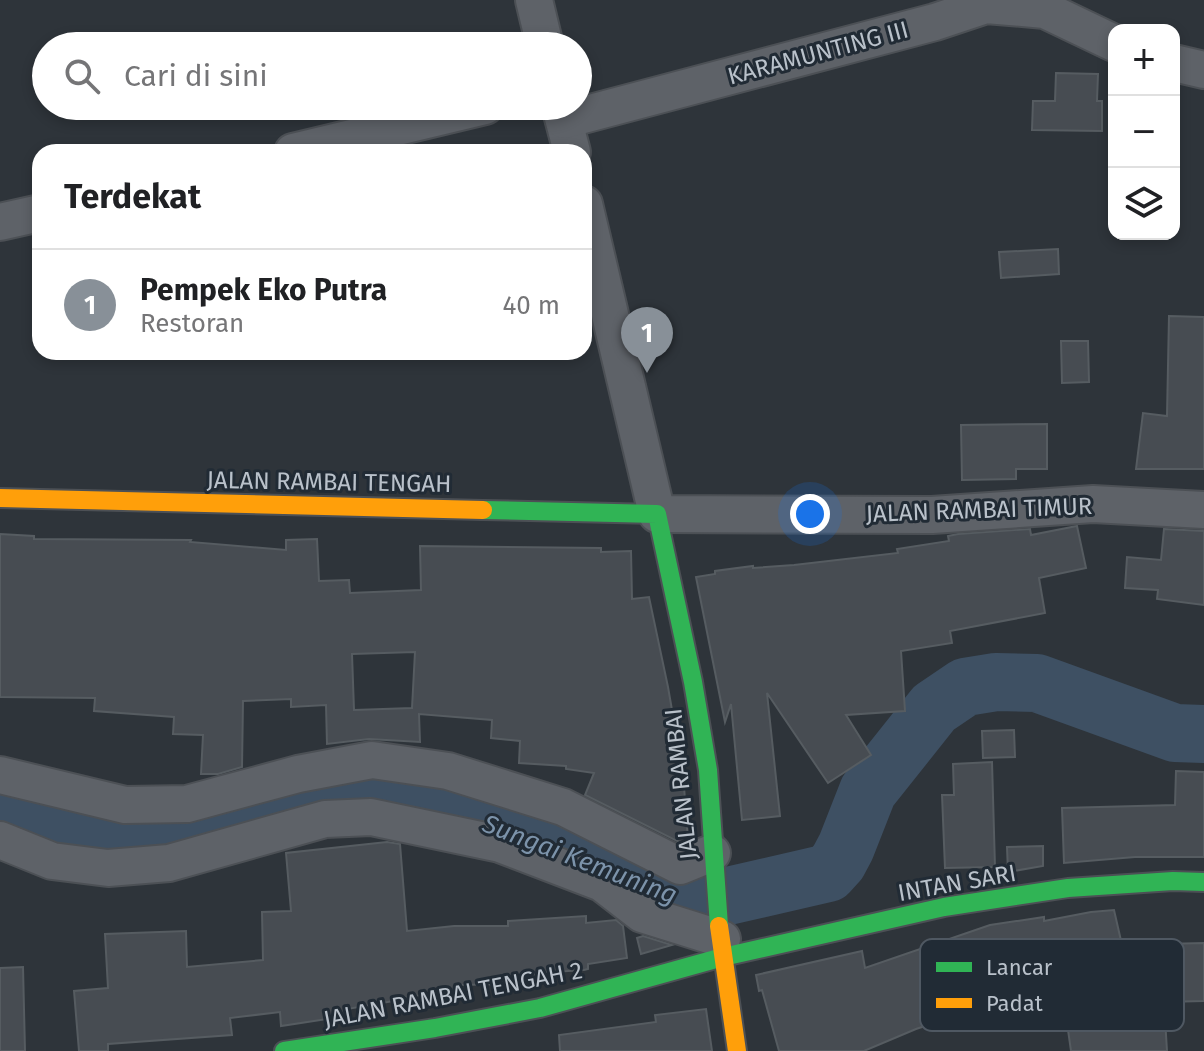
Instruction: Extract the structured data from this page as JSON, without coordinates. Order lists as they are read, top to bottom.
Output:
{
  "streets": {
    "street": [
      "KARAMUNTING III",
      "JALAN RAMBAI TENGAH",
      "JALAN RAMBAI TIMUR",
      "JALAN RAMBAI",
      "INTAN SARI",
      "JALAN RAMBAI TENGAH 2"
    ]
  },
  "crossings": [
    ["JALAN RAMBAI TENGAH", "JALAN RAMBAI TIMUR"],
    ["JALAN RAMBAI TENGAH", "JALAN RAMBAI"],
    ["JALAN RAMBAI TIMUR", "JALAN RAMBAI"],
    ["JALAN RAMBAI", "INTAN SARI"],
    ["JALAN RAMBAI", "JALAN RAMBAI TENGAH 2"],
    ["INTAN SARI", "JALAN RAMBAI TENGAH 2"]
  ],
  "water": ["Sungai Kemuning"],
  "legend": ["Lancar", "Padat"],
  "page": {
    "map_buttons": ["+", "−"],
    "search": "Cari di sini",
    "heading": "Terdekat",
    "list": [
      {
        "mark": "1",
        "name": "Pempek Eko Putra",
        "note": "Restoran",
        "value": "40 m"
      }
    ],
    "pins": "1"
  }
}
